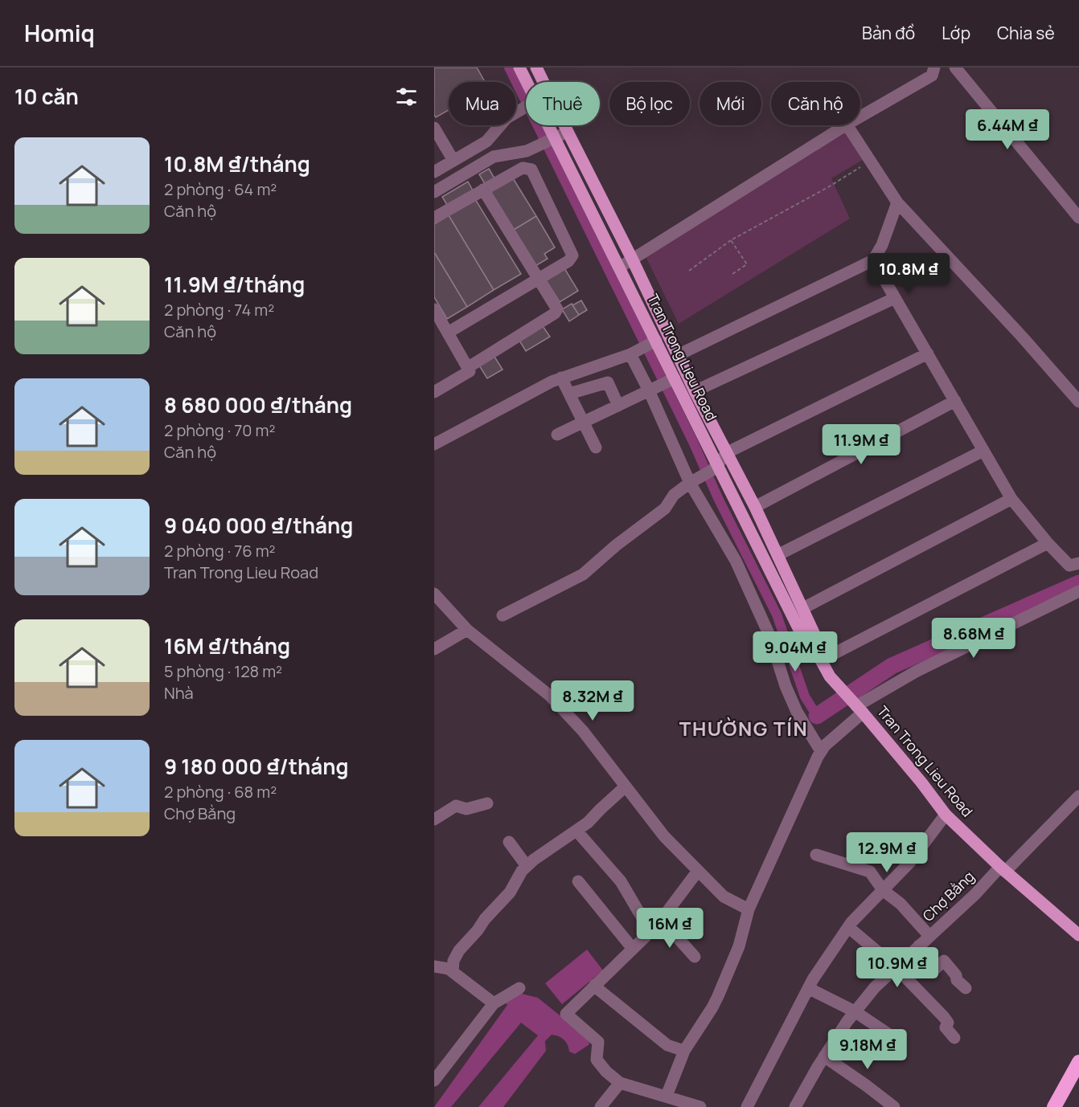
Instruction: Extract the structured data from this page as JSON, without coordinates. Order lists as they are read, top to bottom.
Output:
{
  "streets": {
    "main road": ["Tran Trong Lieu Road"],
    "street": ["Chợ Bằng"]
  },
  "crossings": [
    ["Tran Trong Lieu Road", "Chợ Bằng"]
  ],
  "districts": ["THƯỜNG TÍN"],
  "page": {
    "header": "Homiq",
    "nav": ["Bản đồ", "Lớp", "Chia sẻ"],
    "heading": "10 căn",
    "chip": [
      "Mua",
      "Thuê",
      "Bộ lọc",
      "Mới",
      "Căn hộ"
    ],
    "price": [
      "6.44M ₫",
      "10.8M ₫",
      "11.9M ₫",
      "8.68M ₫",
      "9.04M ₫",
      "8.32M ₫",
      "12.9M ₫",
      "16M ₫",
      "10.9M ₫",
      "9.18M ₫"
    ],
    "list": [
      {
        "name": "10.8M ₫/tháng",
        "note": "2 phòng · 64 m² · Căn hộ"
      },
      {
        "name": "11.9M ₫/tháng",
        "note": "2 phòng · 74 m² · Căn hộ"
      },
      {
        "name": "8 680 000 ₫/tháng",
        "note": "2 phòng · 70 m² · Căn hộ"
      },
      {
        "name": "9 040 000 ₫/tháng",
        "note": "2 phòng · 76 m² · Tran Trong Lieu Road"
      },
      {
        "name": "16M ₫/tháng",
        "note": "5 phòng · 128 m² · Nhà"
      },
      {
        "name": "9 180 000 ₫/tháng",
        "note": "2 phòng · 68 m² · Chợ Bằng"
      }
    ]
  }
}
